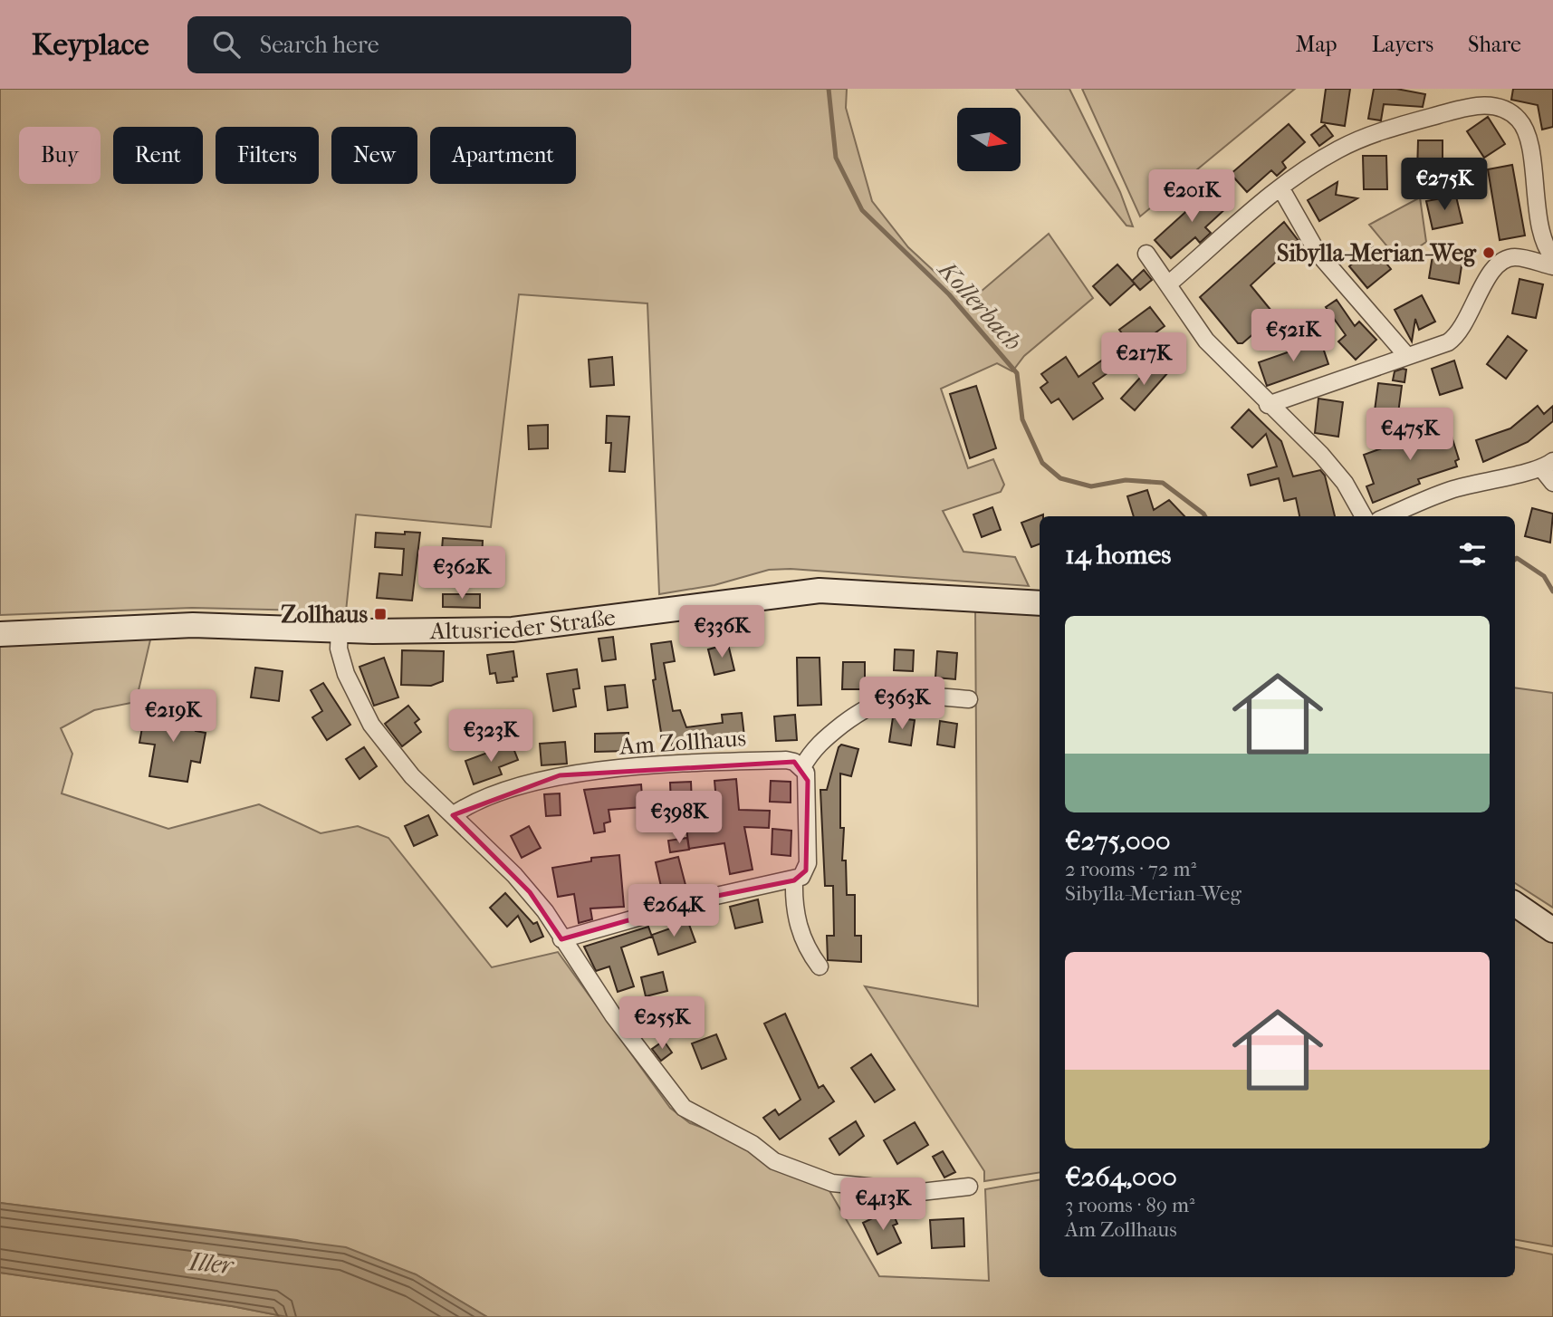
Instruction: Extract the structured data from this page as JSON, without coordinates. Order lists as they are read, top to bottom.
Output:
{
  "streets": {
    "main road": ["Altusrieder Straße"],
    "street": ["Am Zollhaus"]
  },
  "water": ["Kollerbach", "Iller"],
  "places": {
    "other": ["Sibylla-Merian-Weg"],
    "transit": ["Zollhaus"]
  },
  "north": "right",
  "page": {
    "header": "Keyplace",
    "search": "Search here",
    "nav": ["Map", "Layers", "Share"],
    "chip": [
      "Buy",
      "Rent",
      "Filters",
      "New",
      "Apartment"
    ],
    "price": [
      "€275K",
      "€201K",
      "€521K",
      "€217K",
      "€475K",
      "€362K",
      "€336K",
      "€363K",
      "€219K",
      "€323K",
      "€398K",
      "€264K",
      "€255K",
      "€413K"
    ],
    "heading": "14 homes",
    "list": [
      {
        "name": "€275,000",
        "note": "2 rooms · 72 m² · Sibylla-Merian-Weg"
      },
      {
        "name": "€264,000",
        "note": "3 rooms · 89 m² · Am Zollhaus"
      }
    ]
  }
}
